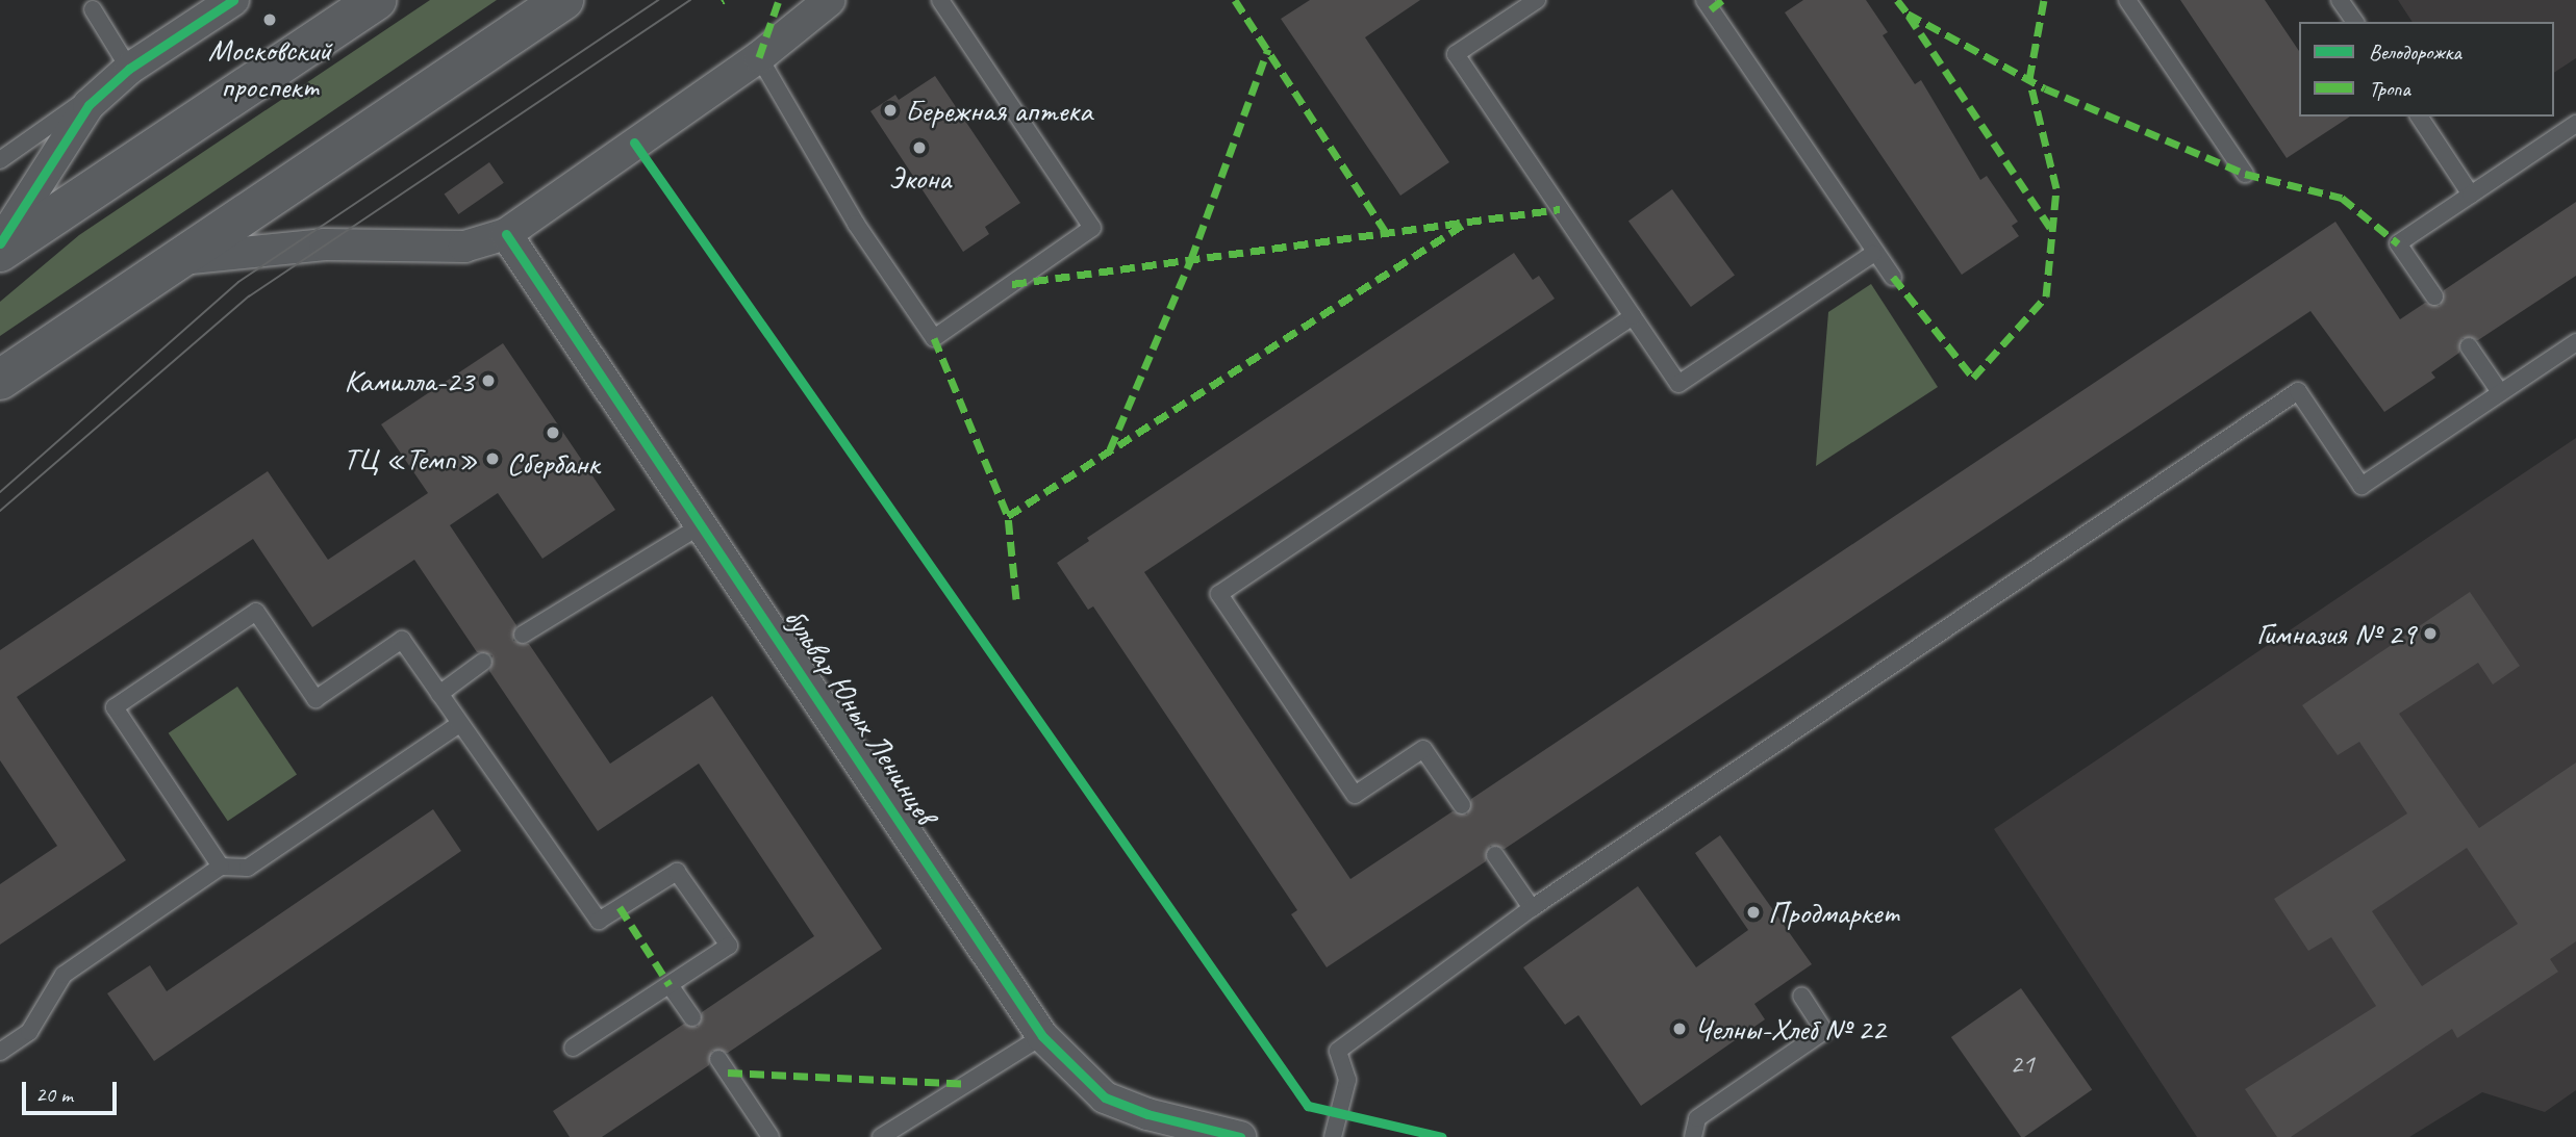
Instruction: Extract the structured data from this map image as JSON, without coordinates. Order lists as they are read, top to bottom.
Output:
{
  "streets": {
    "street": ["бульвар Юных Ленинцев"]
  },
  "places": [
    "Московский проспект",
    "Бережная аптека",
    "Экона",
    "Камилла-23",
    "Сбербанк",
    "ТЦ «Темп»",
    "Гимназия № 29",
    "Продмаркет",
    "Челны-Хлеб № 22"
  ],
  "house_numbers": ["21"],
  "legend": ["Велодорожка", "Тропа"],
  "scale_bar": "20 m"
}
